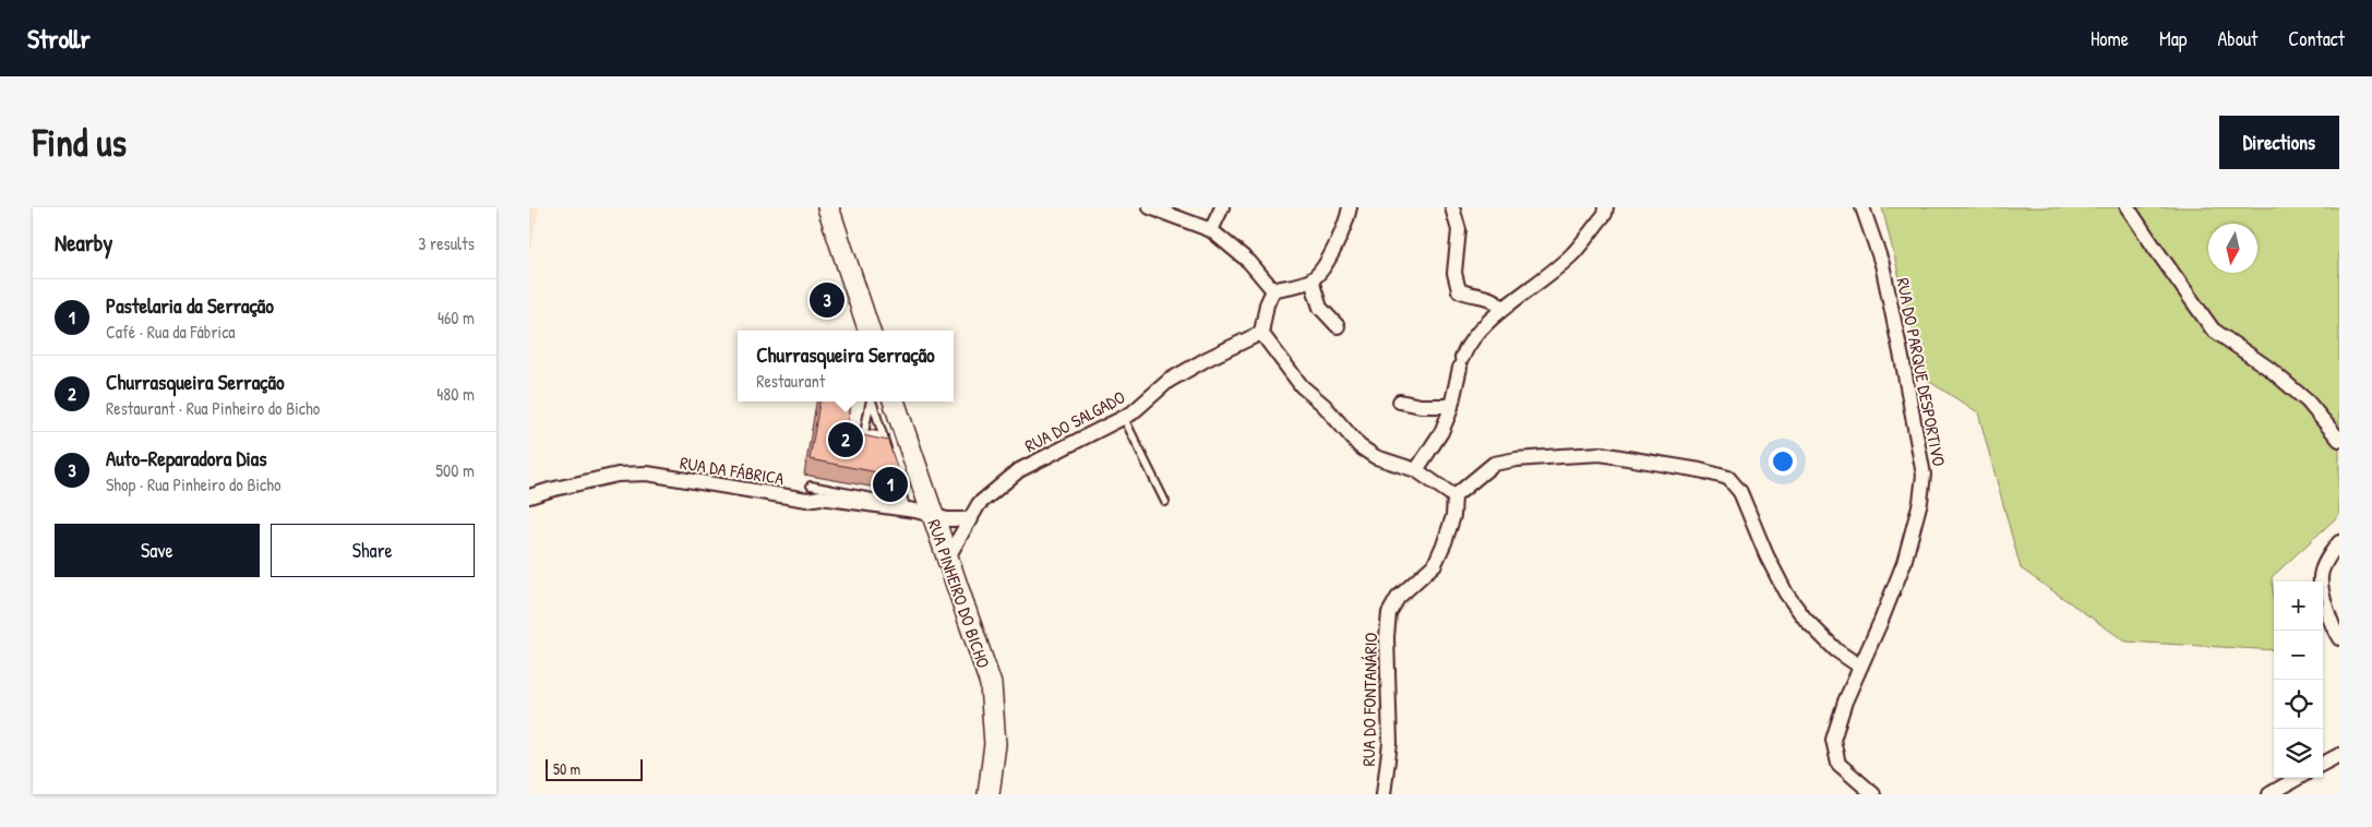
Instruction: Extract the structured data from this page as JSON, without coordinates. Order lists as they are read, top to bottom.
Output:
{
  "streets": {
    "main road": ["RUA PINHEIRO DO BICHO"],
    "street": [
      "RUA DO PARQUE DESPORTIVO",
      "RUA DO SALGADO",
      "RUA DA FÁBRICA",
      "RUA DO FONTANÁRIO"
    ]
  },
  "crossings": [
    ["RUA DO SALGADO", "RUA PINHEIRO DO BICHO"],
    ["RUA DA FÁBRICA", "RUA PINHEIRO DO BICHO"]
  ],
  "scale_bar": "50 m",
  "north": "bottom",
  "page": {
    "header": "Strollr",
    "nav": [
      "Home",
      "Map",
      "About",
      "Contact"
    ],
    "buttons": [
      "Directions",
      ["Save", "Share"]
    ],
    "title": "Find us",
    "heading": ["Nearby", "3 results"],
    "list": [
      {
        "mark": "1",
        "name": "Pastelaria da Serração",
        "note": "Café · Rua da Fábrica",
        "value": "460 m"
      },
      {
        "mark": "2",
        "name": "Churrasqueira Serração",
        "note": "Restaurant · Rua Pinheiro do Bicho",
        "value": "480 m"
      },
      {
        "mark": "3",
        "name": "Auto-Reparadora Dias",
        "note": "Shop · Rua Pinheiro do Bicho",
        "value": "500 m"
      }
    ],
    "pins": ["3", "2", "1"],
    "popup": ["Churrasqueira Serração", "Restaurant"],
    "map_buttons": ["+", "−"],
    "scale": "50 m"
  }
}
